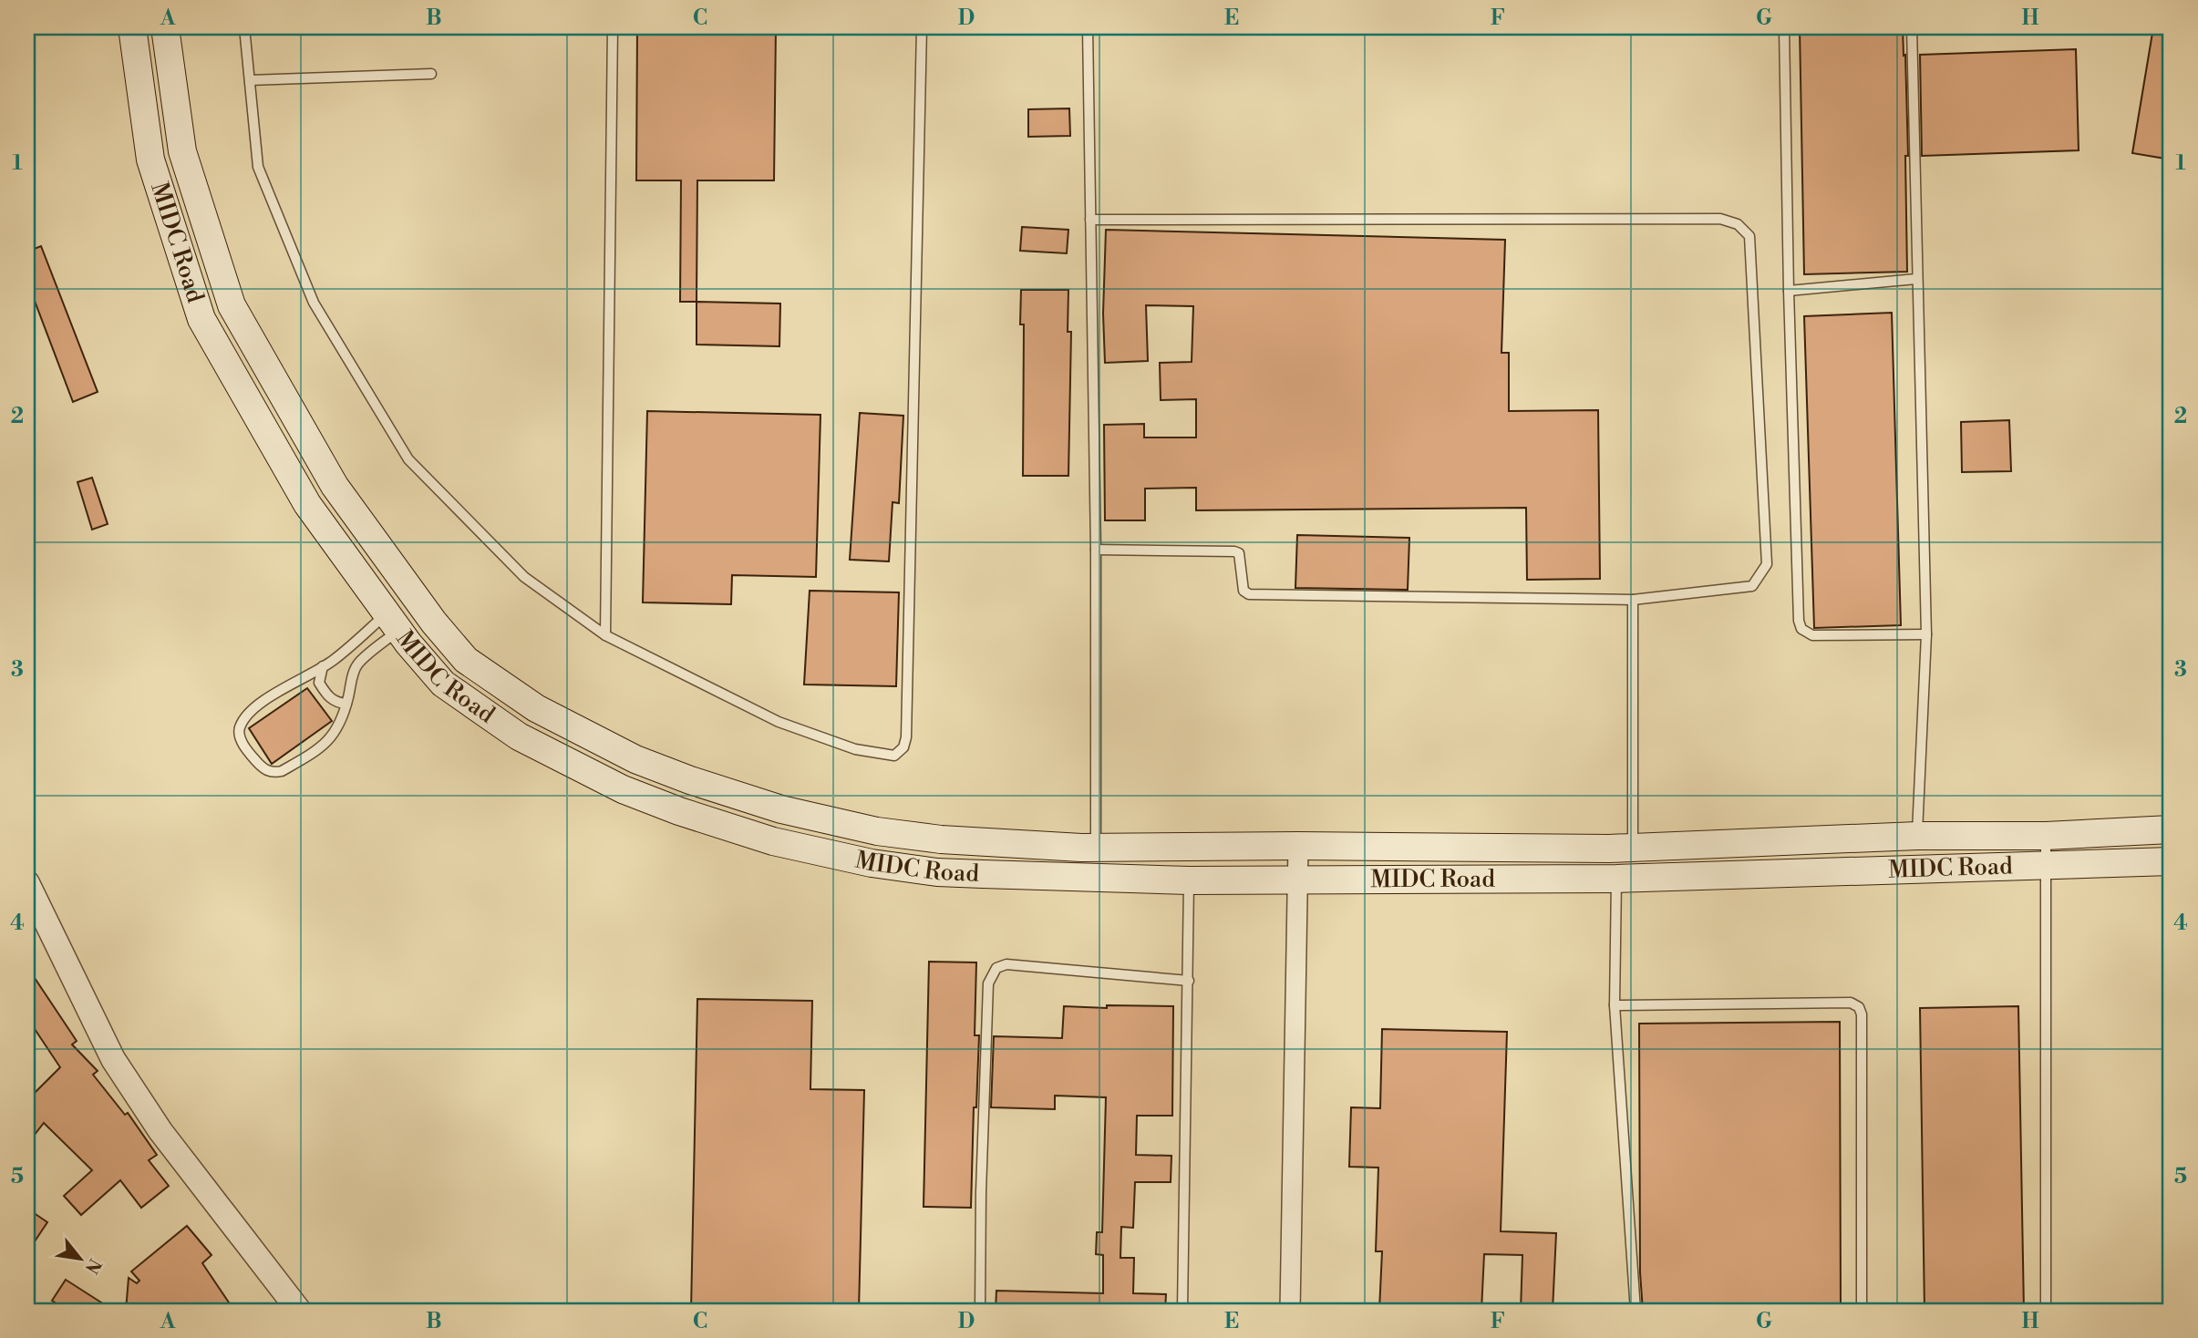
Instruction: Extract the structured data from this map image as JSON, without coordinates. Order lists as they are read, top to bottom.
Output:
{
  "streets": {
    "main road": ["MIDC Road"]
  },
  "north": "bottom right",
  "grid": {
    "columns": [
      "A",
      "B",
      "C",
      "D",
      "E",
      "F",
      "G",
      "H"
    ],
    "rows": [
      "1",
      "2",
      "3",
      "4",
      "5"
    ]
  }
}
